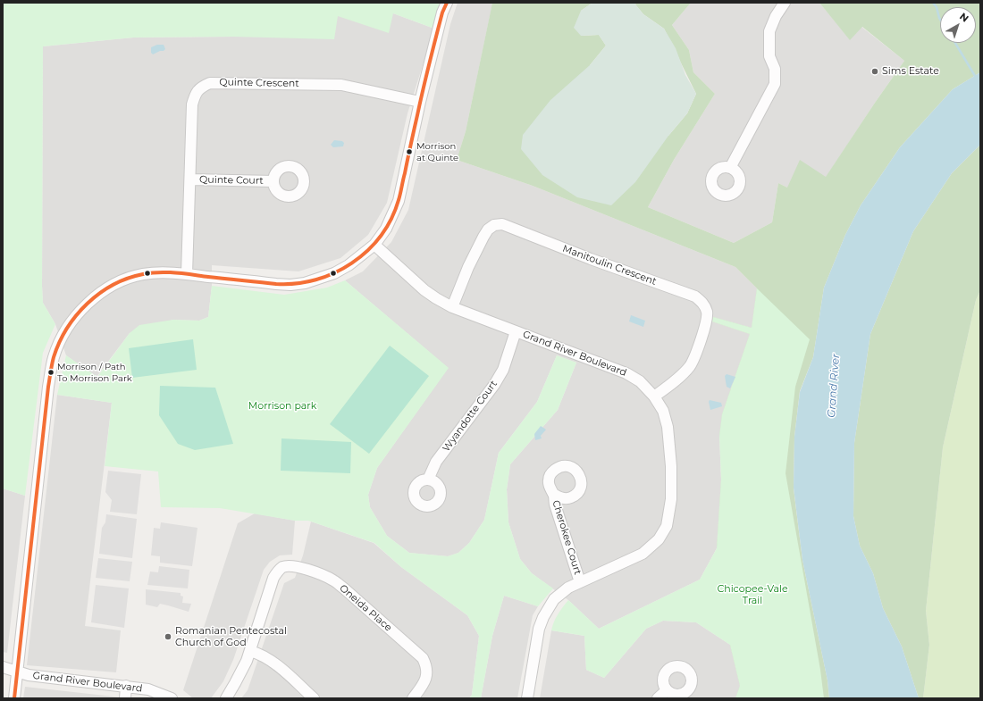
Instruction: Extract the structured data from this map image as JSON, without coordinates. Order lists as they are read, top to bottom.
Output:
{
  "streets": {
    "street": [
      "Quinte Crescent",
      "Quinte Court",
      "Manitoulin Crescent",
      "Grand River Boulevard",
      "Wyandotte Court",
      "Cherokee Court",
      "Oneida Place"
    ]
  },
  "crossings": [
    ["Quinte Crescent", "Quinte Court"],
    ["Manitoulin Crescent", "Grand River Boulevard"],
    ["Grand River Boulevard", "Wyandotte Court"],
    ["Grand River Boulevard", "Cherokee Court"]
  ],
  "water": ["Grand River"],
  "parks": ["Morrison park", "Chicopee-Vale Trail"],
  "places": [
    "Sims Estate",
    "Morrison at Quinte",
    "Morrison / Path To Morrison Park",
    "Romanian Pentecostal Church of God"
  ],
  "north": "top right"
}
